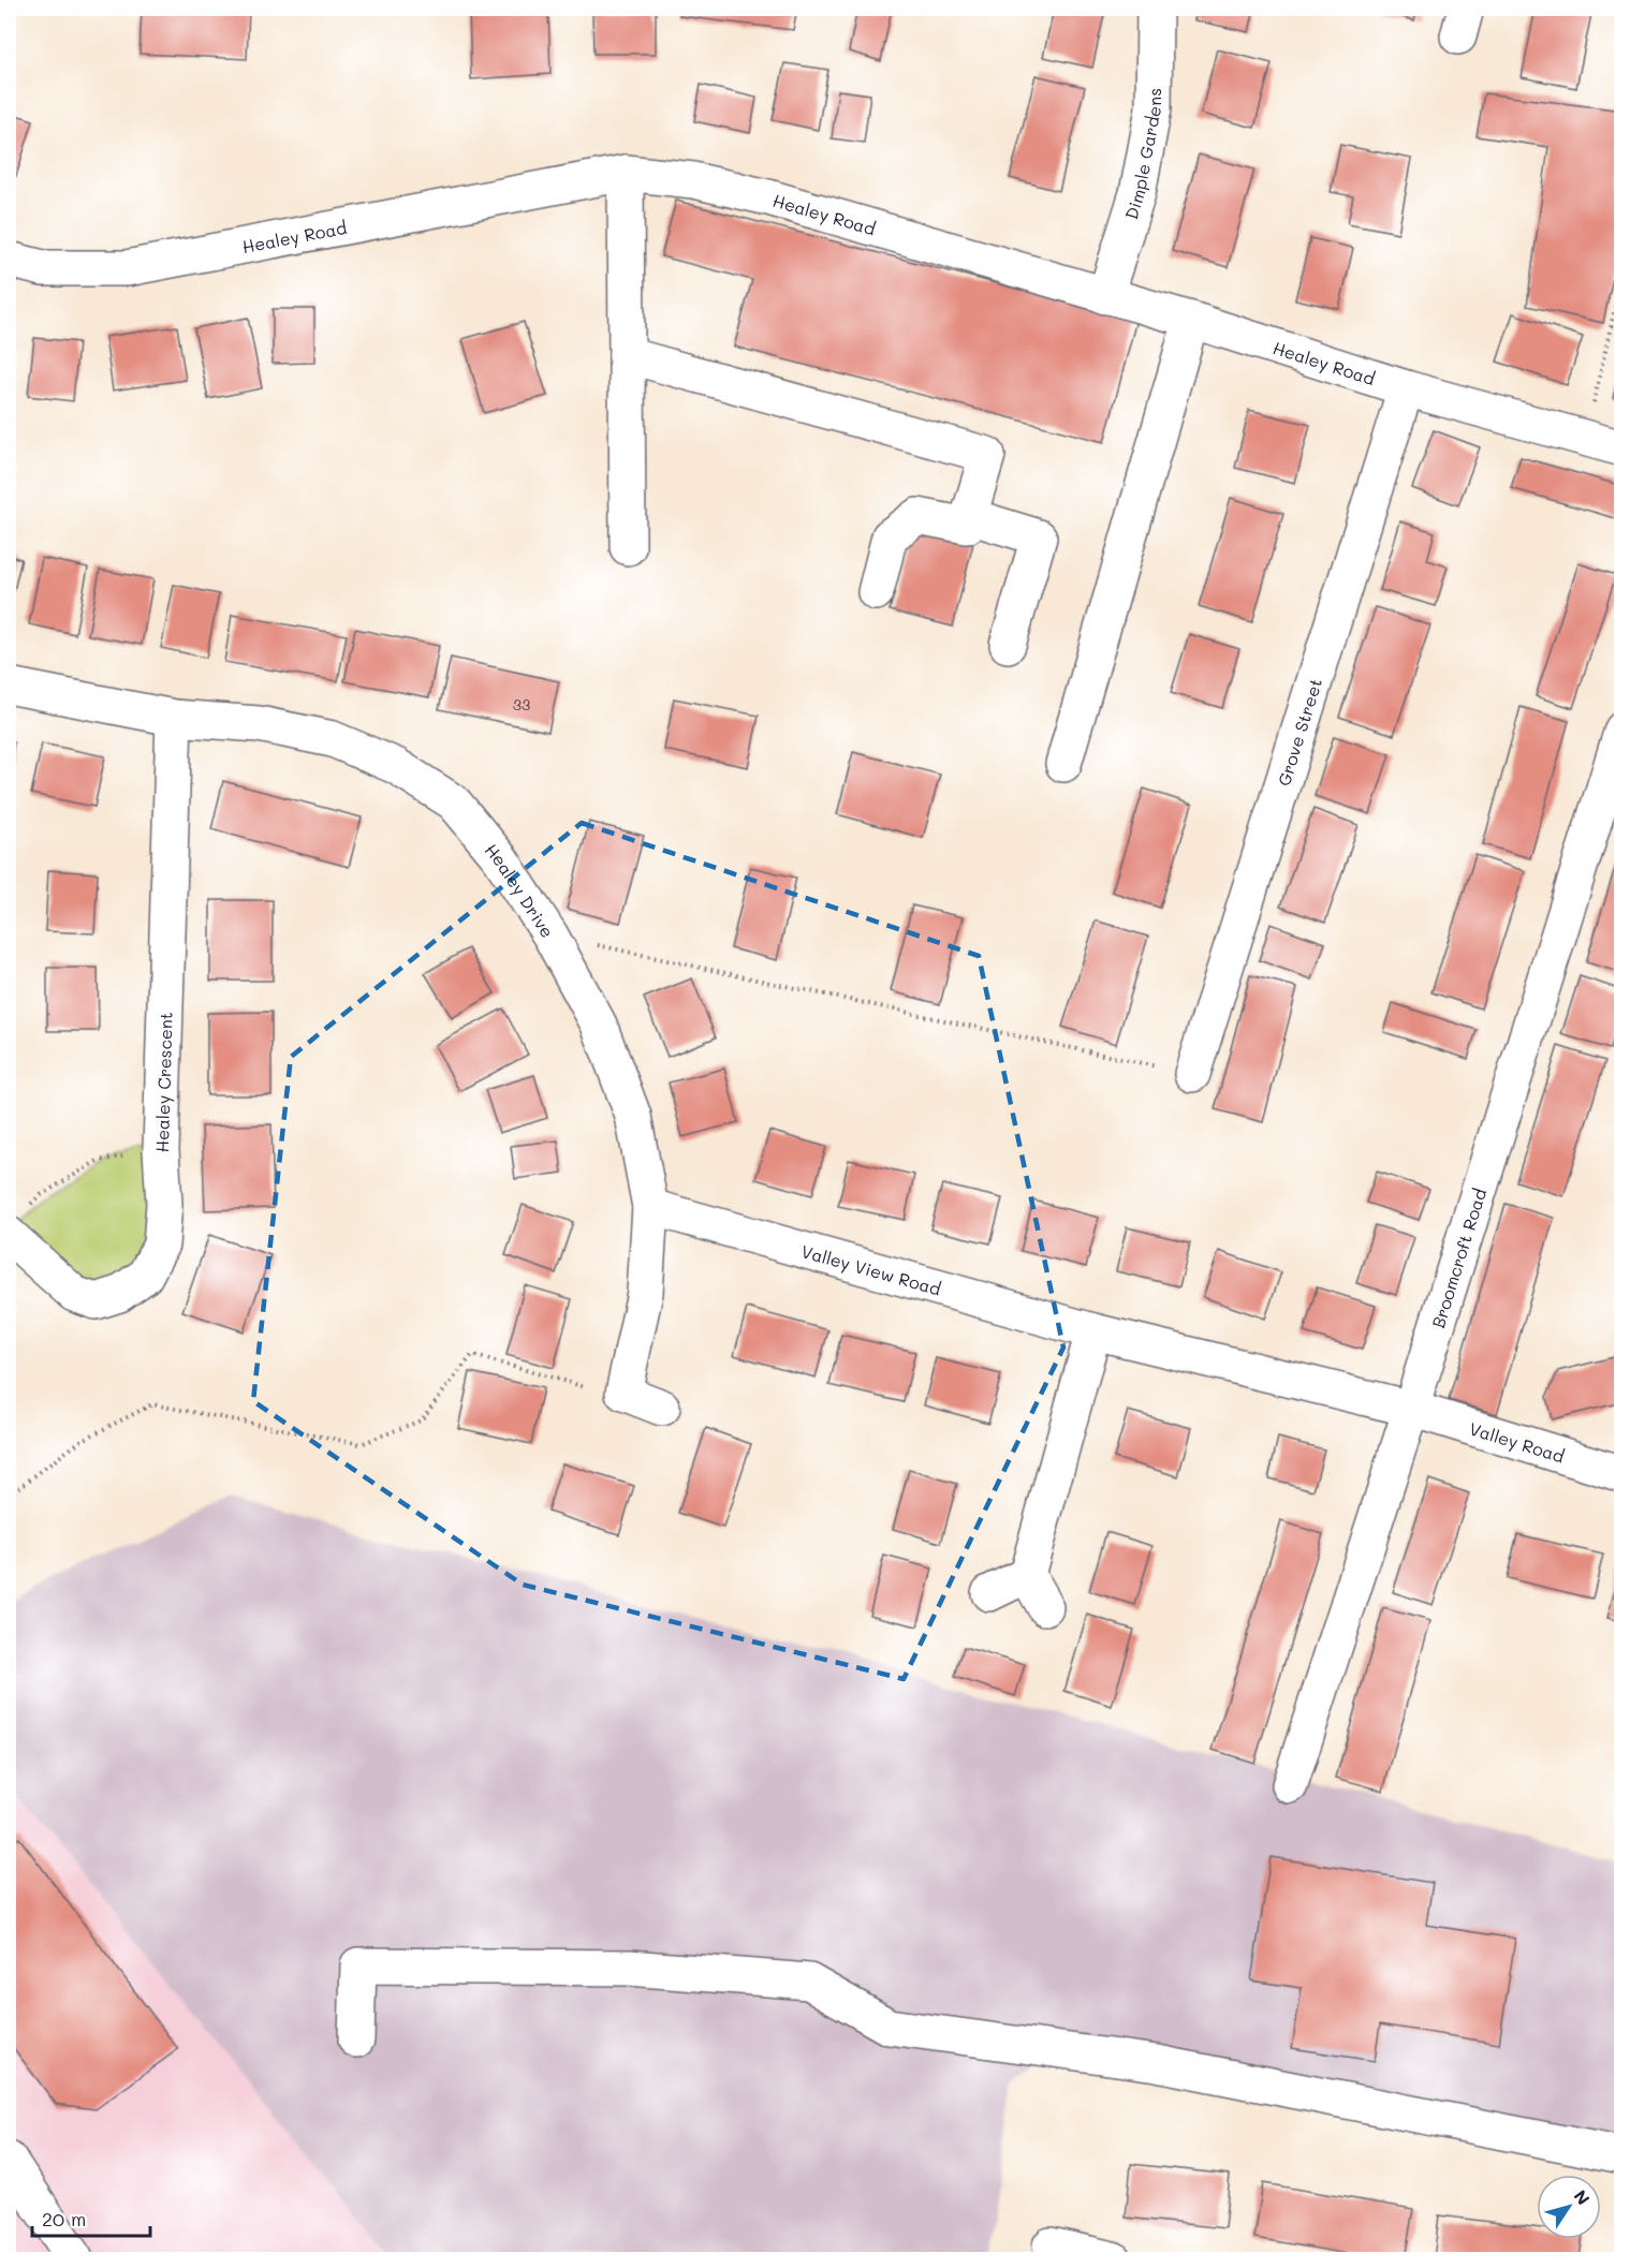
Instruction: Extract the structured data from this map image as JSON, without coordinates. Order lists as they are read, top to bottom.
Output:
{
  "streets": {
    "street": [
      "Dimple Gardens",
      "Healey Road",
      "Grove Street",
      "Healey Drive",
      "Healey Crescent",
      "Broomcroft Road",
      "Valley View Road",
      "Valley Road"
    ]
  },
  "crossings": [
    ["Dimple Gardens", "Healey Road"],
    ["Healey Road", "Grove Street"],
    ["Healey Drive", "Healey Crescent"],
    ["Healey Drive", "Valley View Road"],
    ["Broomcroft Road", "Valley View Road"],
    ["Broomcroft Road", "Valley Road"],
    ["Valley View Road", "Valley Road"]
  ],
  "house_numbers": ["33"],
  "scale_bar": "20 m",
  "north": "top right"
}
